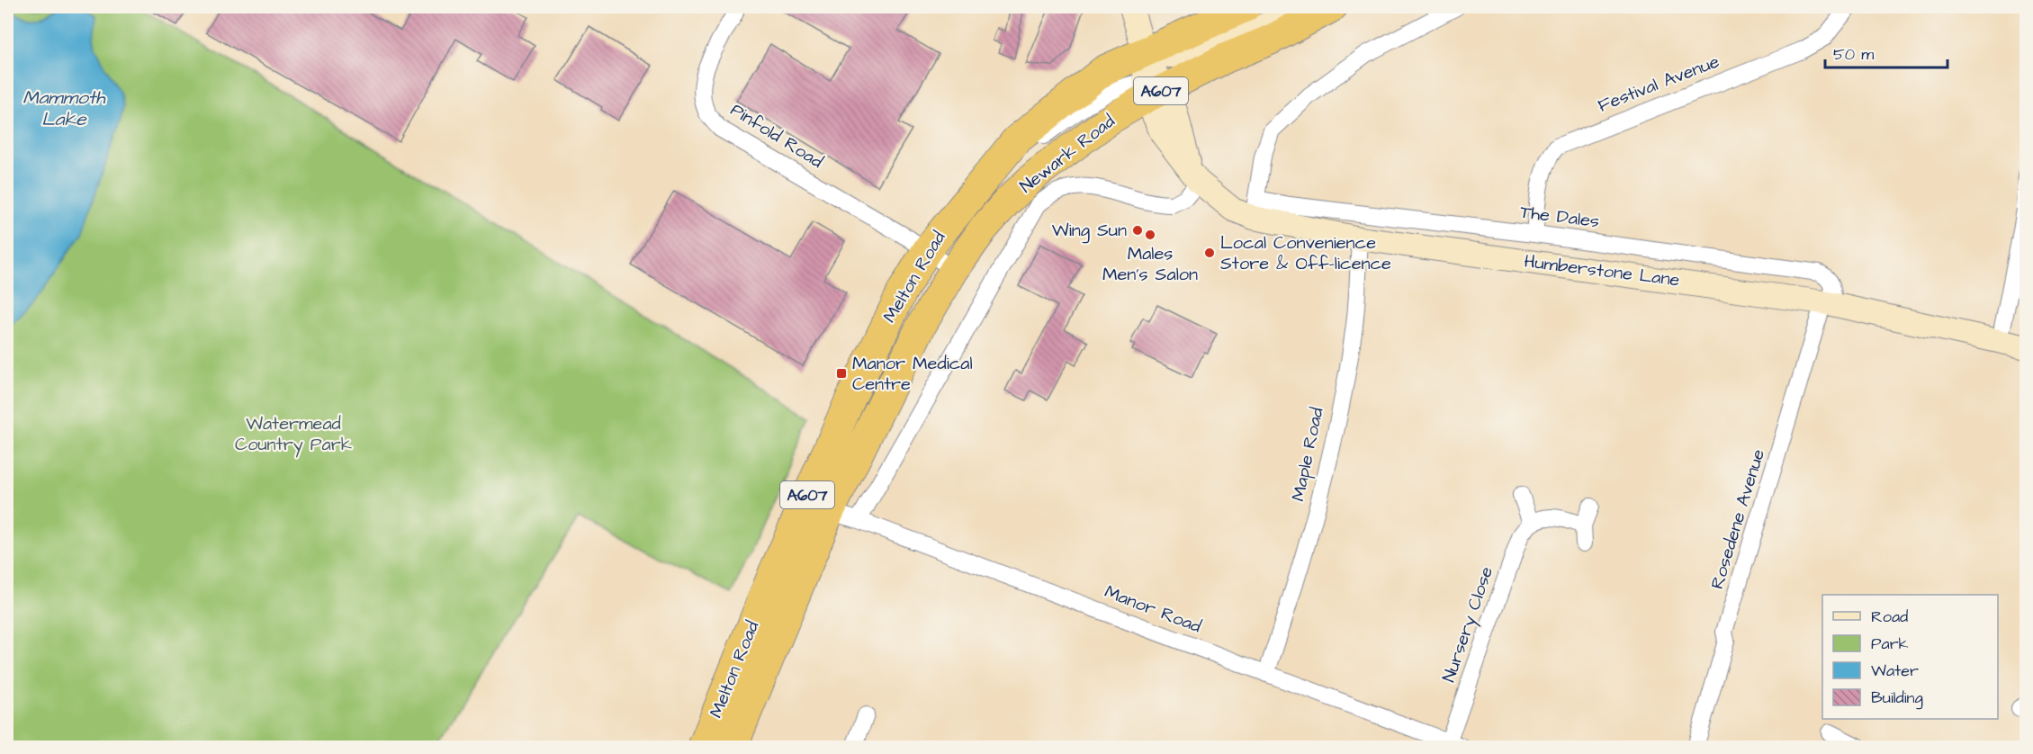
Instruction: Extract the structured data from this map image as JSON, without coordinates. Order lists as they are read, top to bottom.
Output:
{
  "streets": {
    "highway": ["A607", "Newark Road", "Melton Road"],
    "street": [
      "Festival Avenue",
      "Pinfold Road",
      "The Dales",
      "Humberstone Lane",
      "Maple Road",
      "Rosedene Avenue",
      "Manor Road",
      "Nursery Close"
    ]
  },
  "crossings": [
    ["Festival Avenue", "The Dales"],
    ["A607", "Newark Road"],
    ["A607", "Melton Road"],
    ["Pinfold Road", "Melton Road"],
    ["Newark Road", "Melton Road"],
    ["The Dales", "Humberstone Lane"],
    ["The Dales", "Rosedene Avenue"],
    ["Humberstone Lane", "Maple Road"],
    ["Humberstone Lane", "Rosedene Avenue"],
    ["Melton Road", "Manor Road"],
    ["Maple Road", "Manor Road"],
    ["Manor Road", "Nursery Close"]
  ],
  "water": ["Mammoth Lake"],
  "parks": ["Watermead Country Park"],
  "places": {
    "other": ["Wing Sun", "Males Men's Salon", "Local Convenience Store & Off-licence"],
    "transit": ["Manor Medical Centre"]
  },
  "legend": [
    "Road",
    "Park",
    "Water",
    "Building"
  ],
  "scale_bar": "50 m"
}
